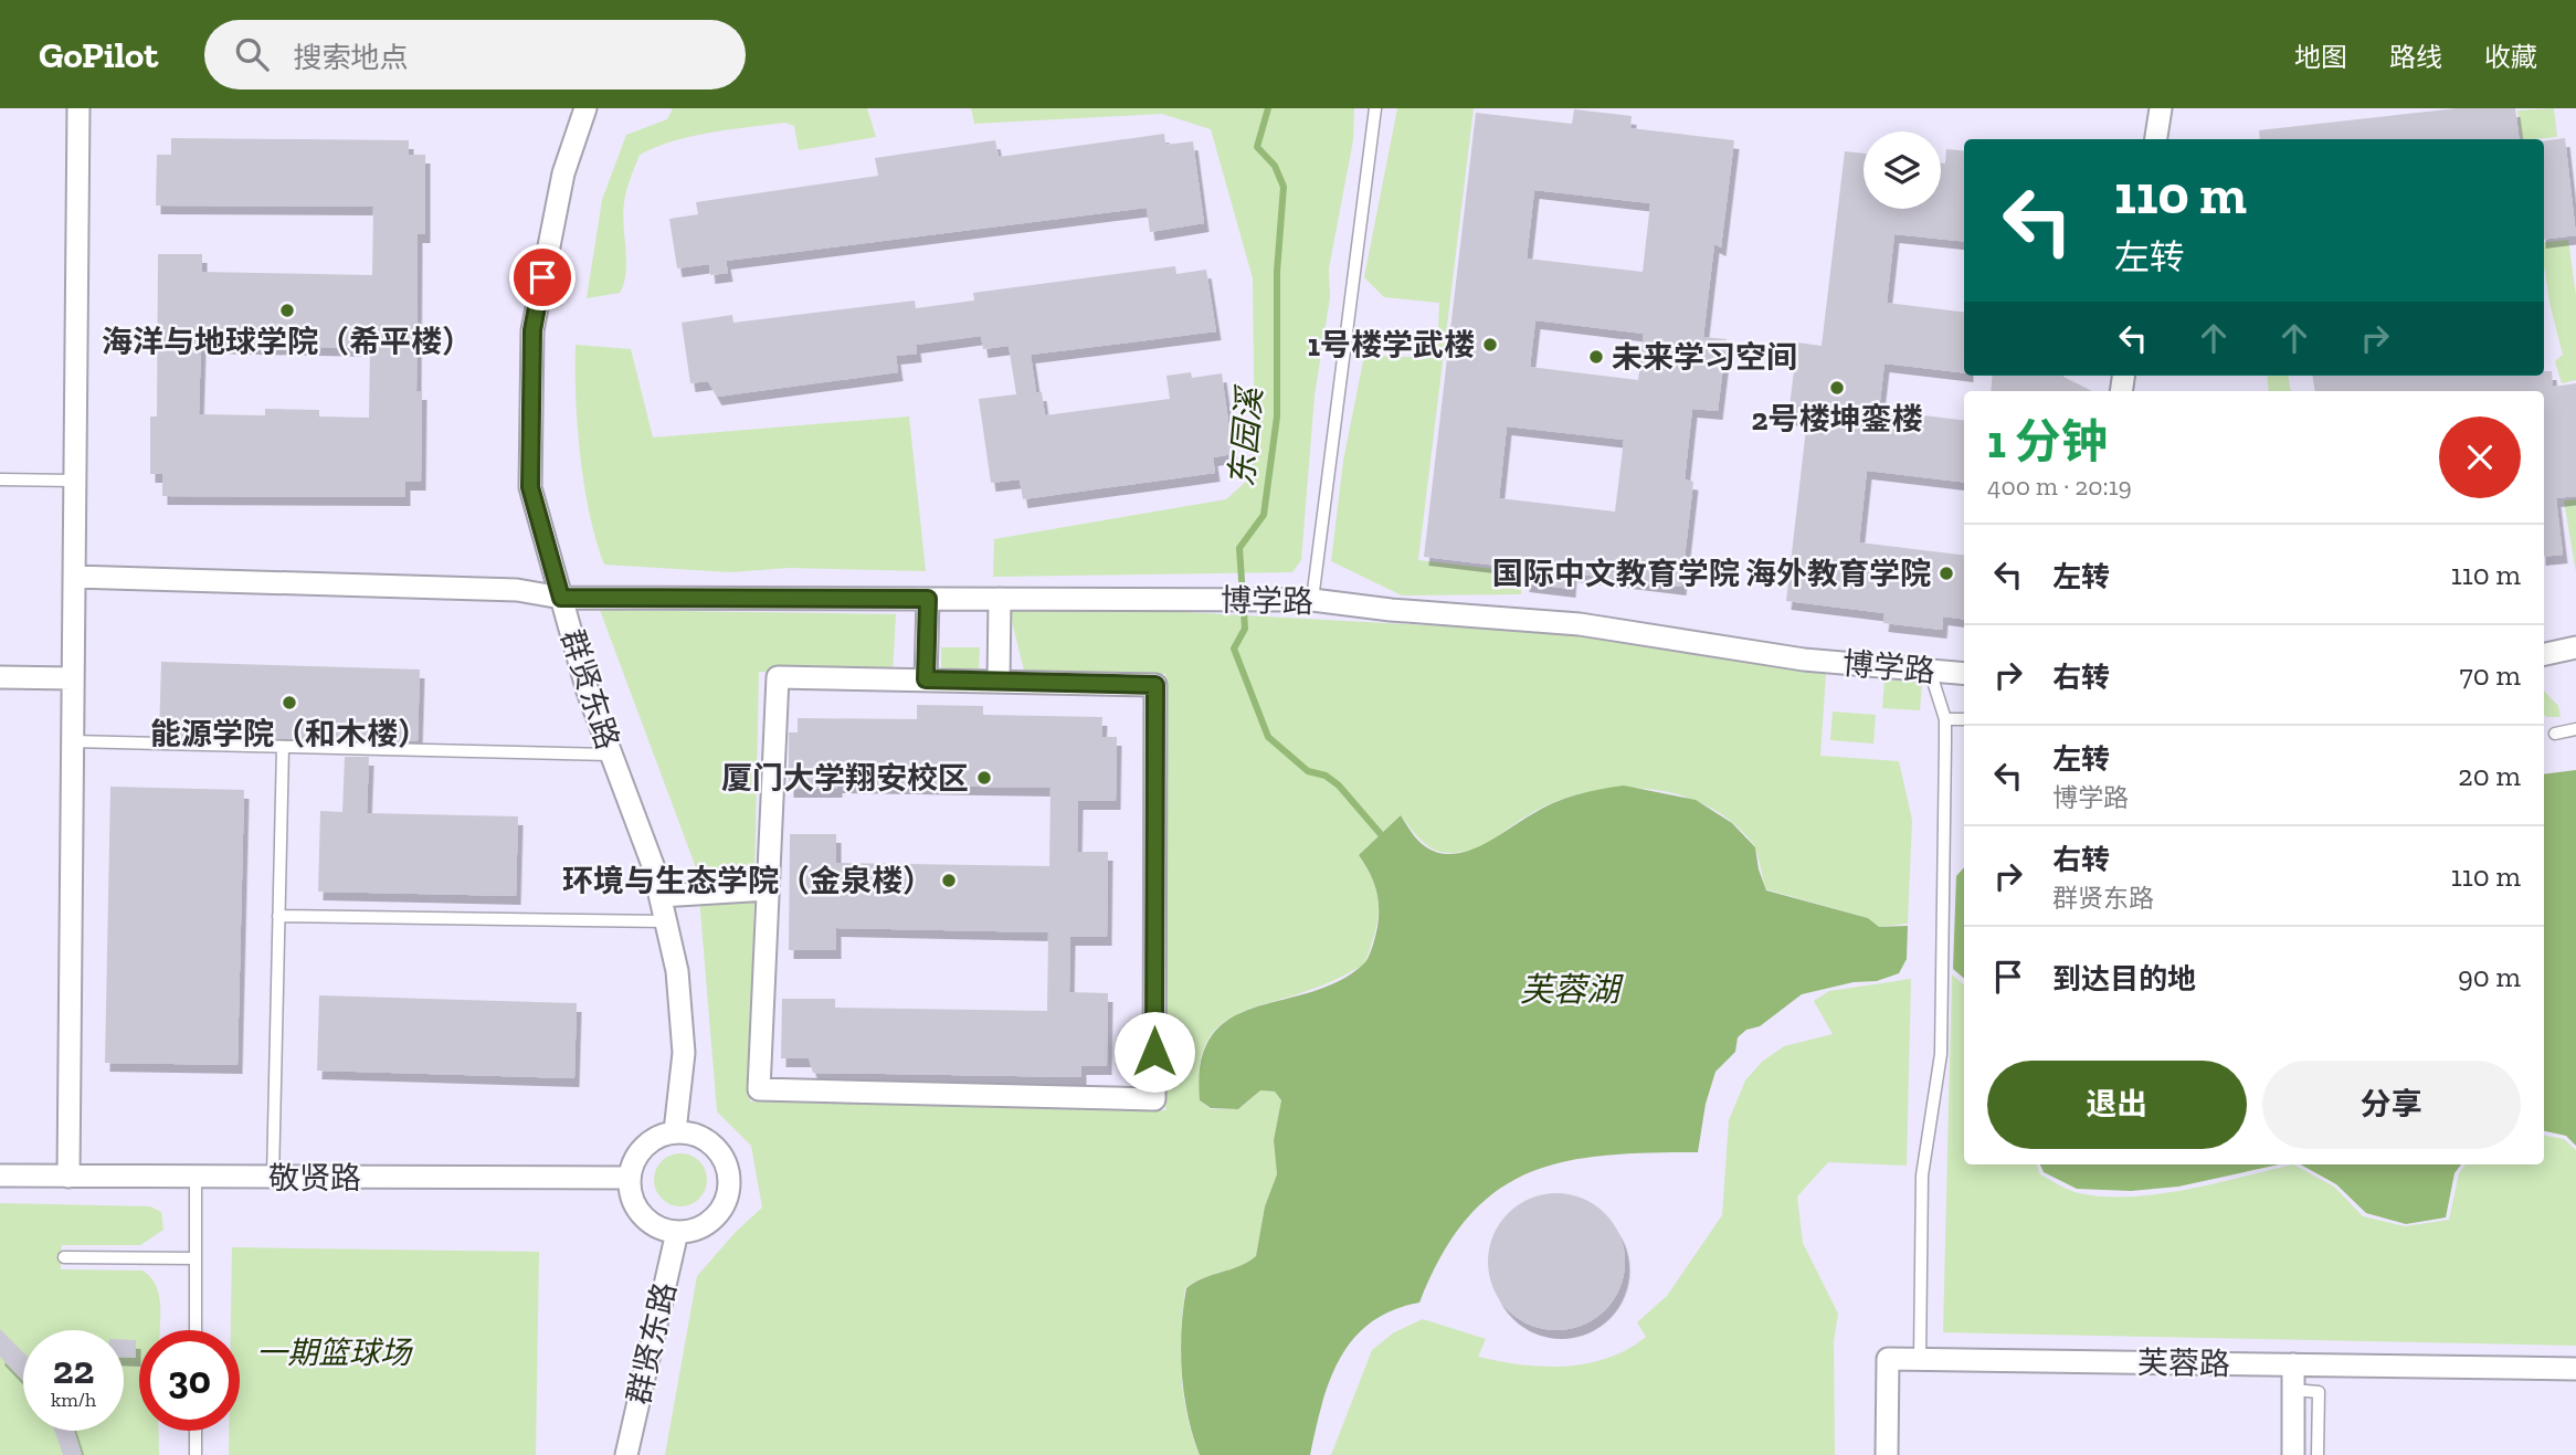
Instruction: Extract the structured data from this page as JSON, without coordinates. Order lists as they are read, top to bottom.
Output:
{
  "streets": {
    "street": [
      "博学路",
      "群贤东路",
      "敬贤路",
      "芙蓉路"
    ]
  },
  "crossings": [
    ["博学路", "群贤东路"],
    ["群贤东路", "敬贤路"]
  ],
  "water": ["东园溪", "芙蓉湖"],
  "parks": ["一期篮球场"],
  "places": [
    "海洋与地球学院（希平楼）",
    "1号楼学武楼",
    "未来学习空间",
    "2号楼坤銮楼",
    "国际中文教育学院 海外教育学院",
    "能源学院（和木楼）",
    "厦门大学翔安校区",
    "环境与生态学院（金泉楼）"
  ],
  "page": {
    "header": "GoPilot",
    "search": "搜索地点",
    "nav": ["地图", "路线", "收藏"],
    "turn": ["110 m", "左转"],
    "heading": ["1 分钟", "400 m · 20:19"],
    "list": [
      {
        "name": "左转",
        "value": "110 m"
      },
      {
        "name": "右转",
        "value": "70 m"
      },
      {
        "name": "左转",
        "note": "博学路",
        "value": "20 m"
      },
      {
        "name": "右转",
        "note": "群贤东路",
        "value": "110 m"
      },
      {
        "name": "到达目的地",
        "value": "90 m"
      }
    ],
    "buttons": ["退出", "分享"],
    "speed": "22 km/h",
    "limit": "30"
  }
}
